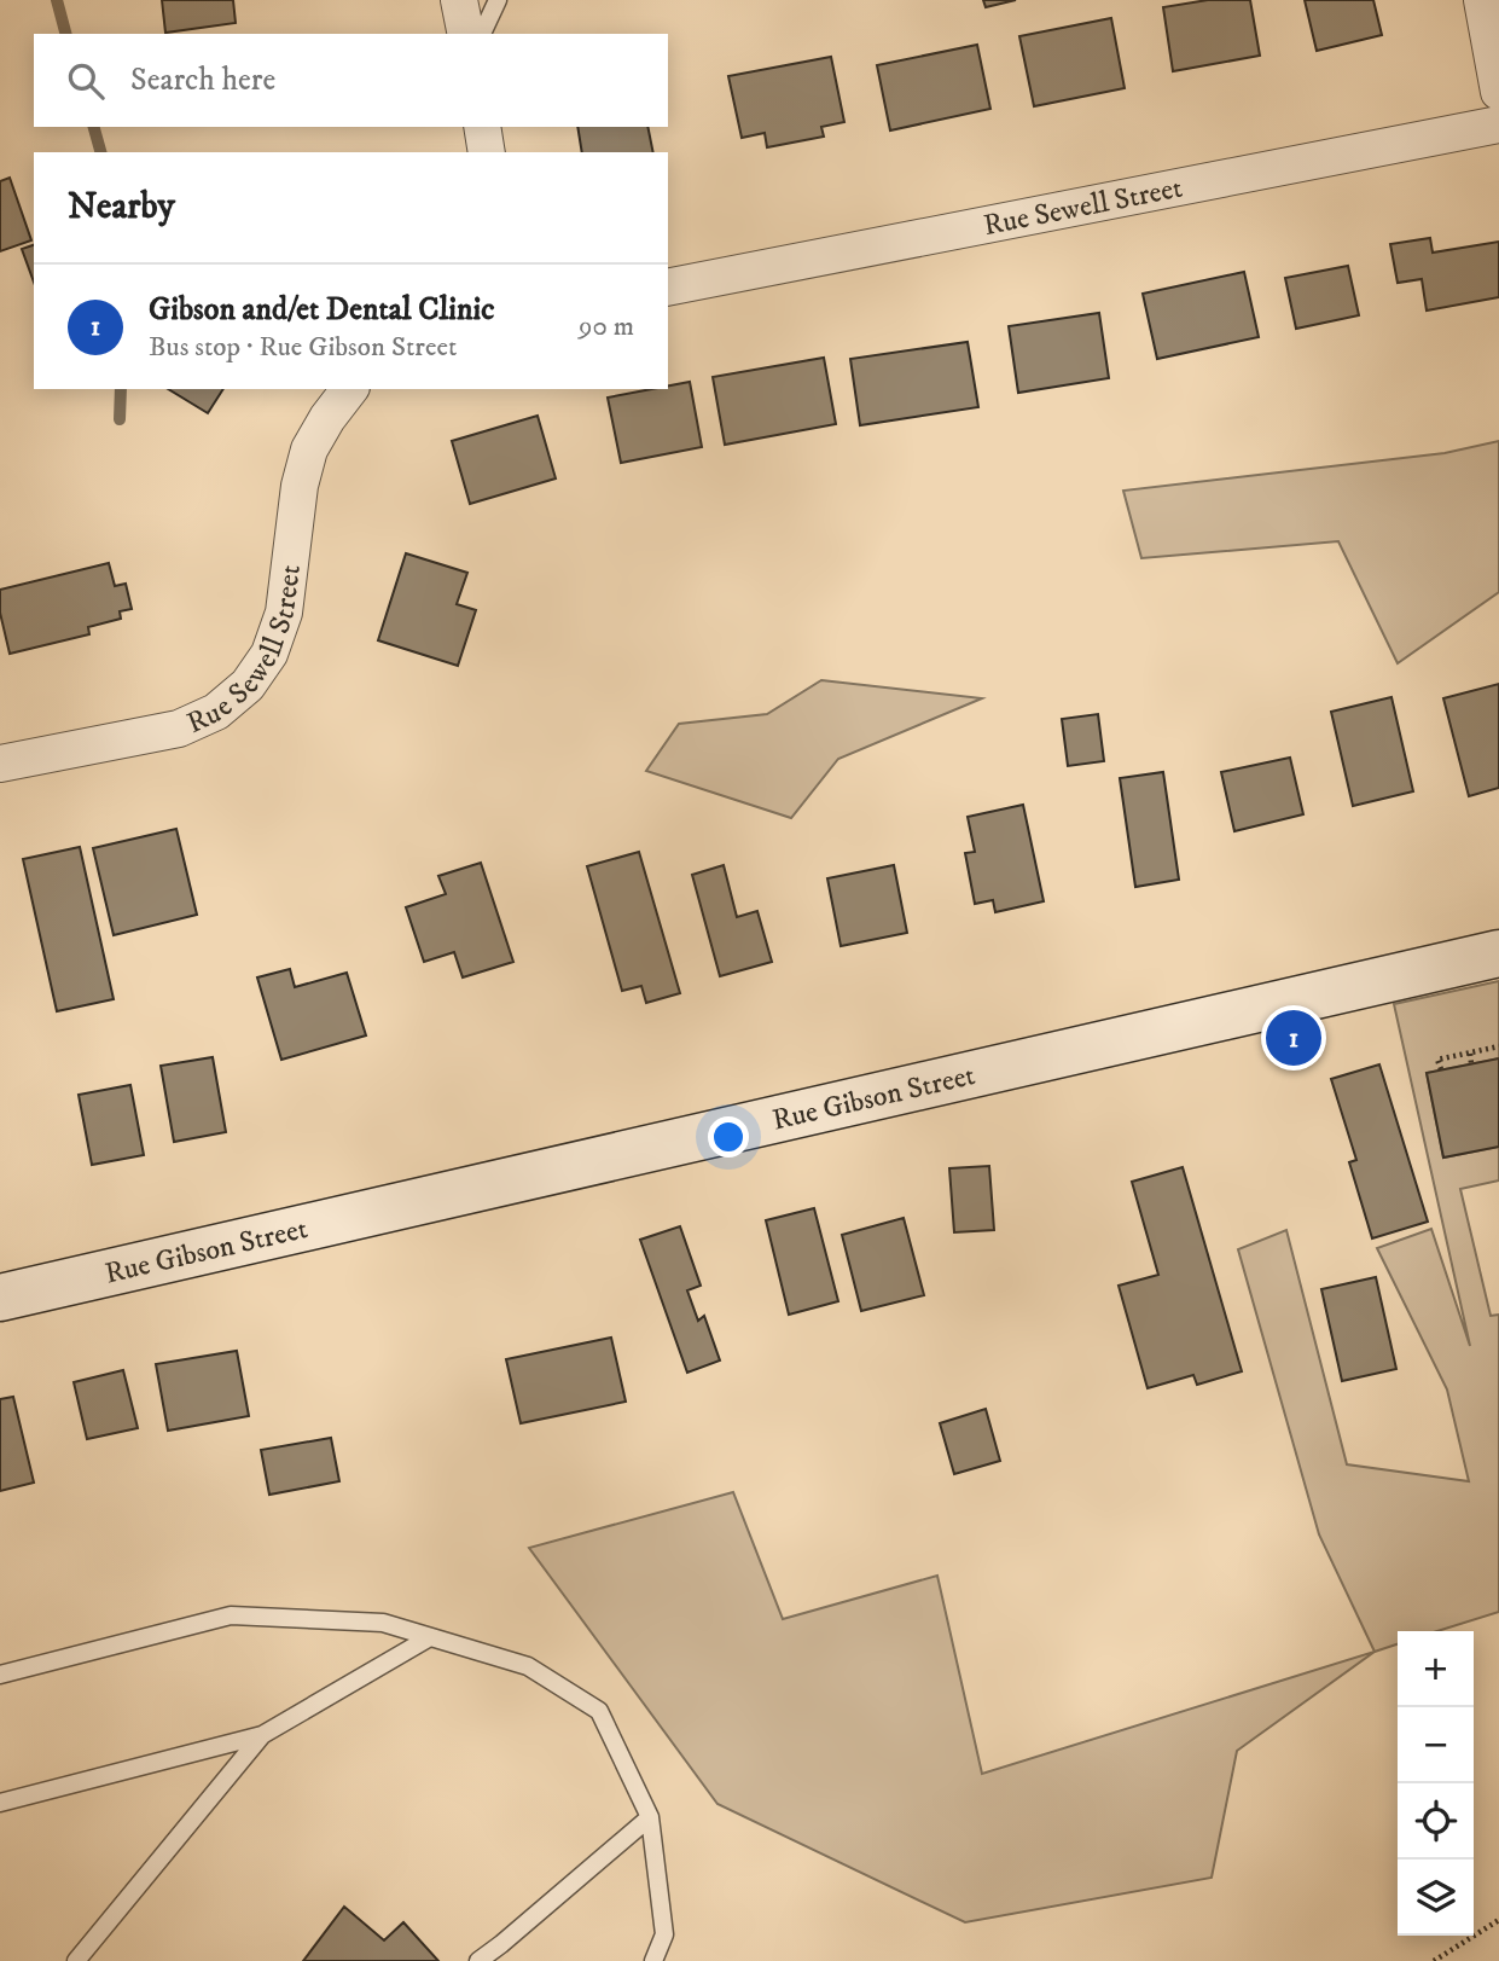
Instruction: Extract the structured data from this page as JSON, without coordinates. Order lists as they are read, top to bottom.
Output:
{
  "streets": {
    "main road": ["Rue Gibson Street"],
    "street": ["Rue Sewell Street"]
  },
  "page": {
    "search": "Search here",
    "heading": "Nearby",
    "list": [
      {
        "mark": "1",
        "name": "Gibson and/et Dental Clinic",
        "note": "Bus stop · Rue Gibson Street",
        "value": "90 m"
      }
    ],
    "pins": "1",
    "map_buttons": ["+", "−"]
  }
}
